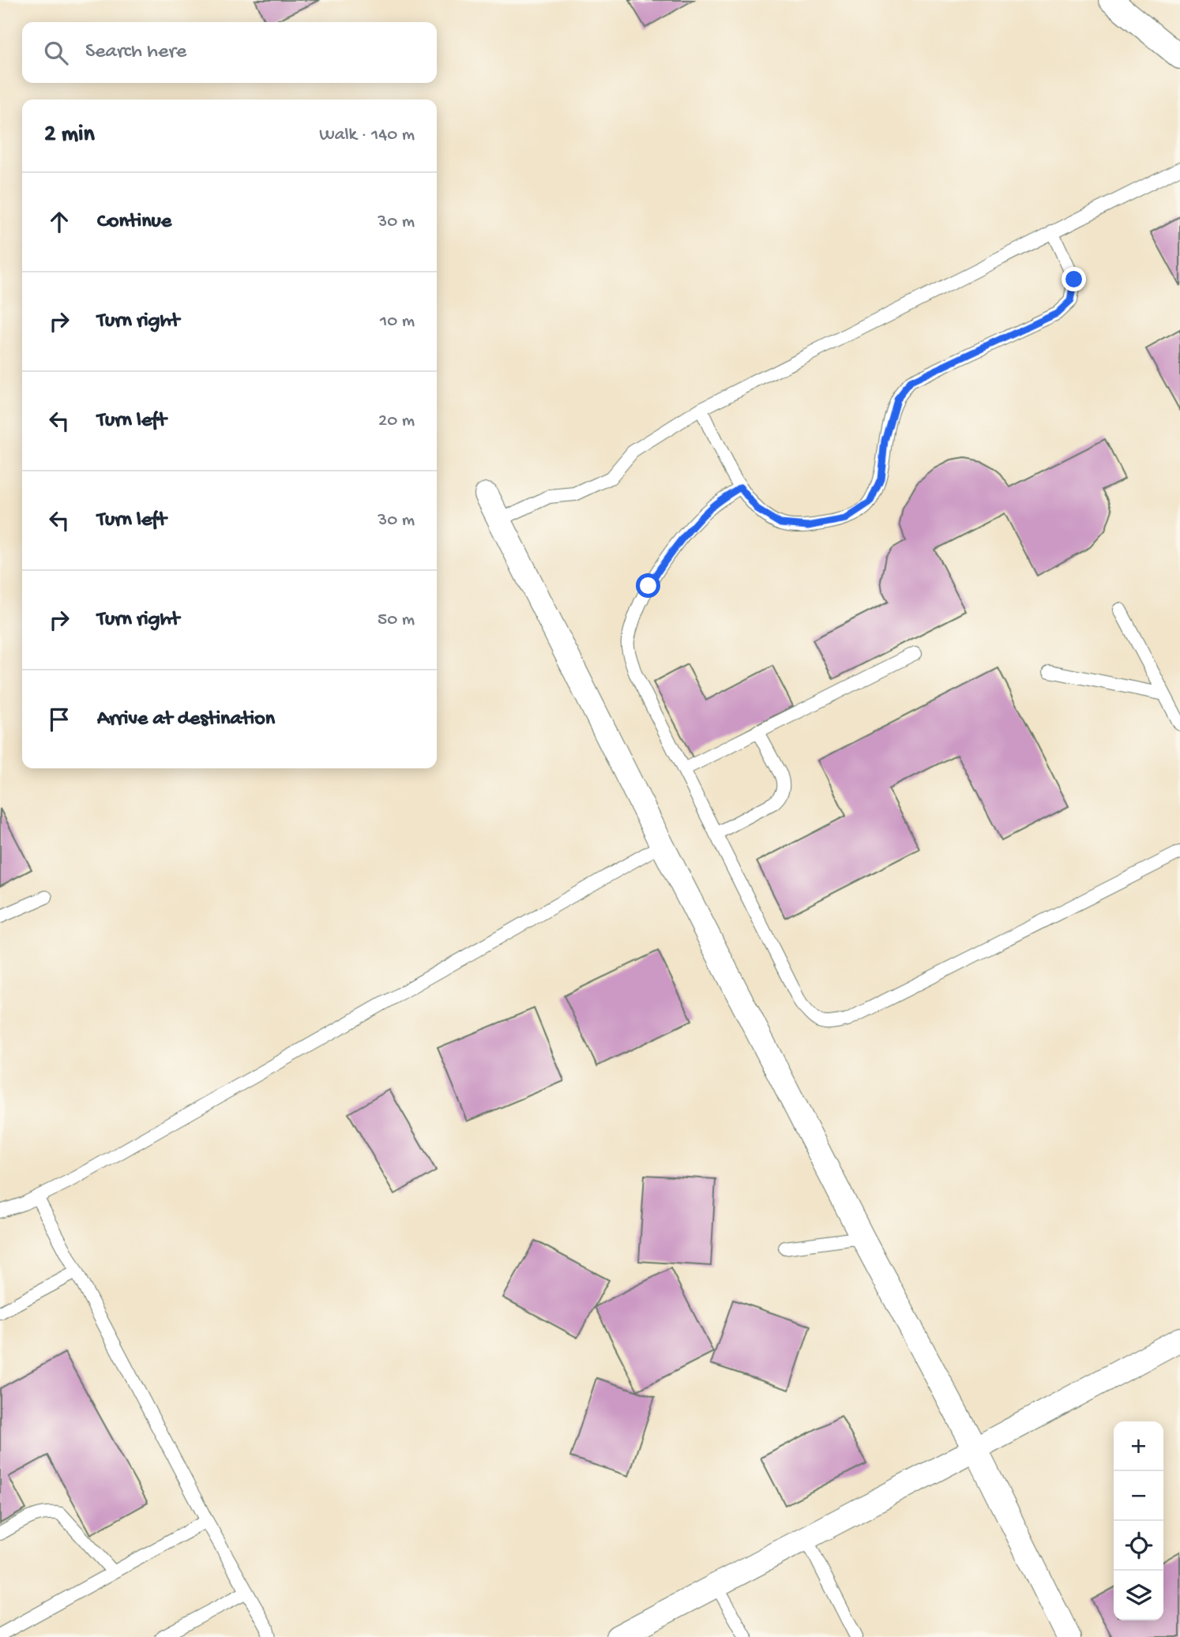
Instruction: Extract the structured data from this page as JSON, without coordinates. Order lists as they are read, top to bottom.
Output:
{
  "page": {
    "search": "Search here",
    "heading": ["2 min", "Walk · 140 m"],
    "list": [
      ["Continue", "30 m"],
      ["Turn right", "10 m"],
      ["Turn left", "20 m"],
      ["Turn left", "30 m"],
      ["Turn right", "50 m"],
      "Arrive at destination"
    ],
    "map_buttons": ["+", "−"]
  }
}
